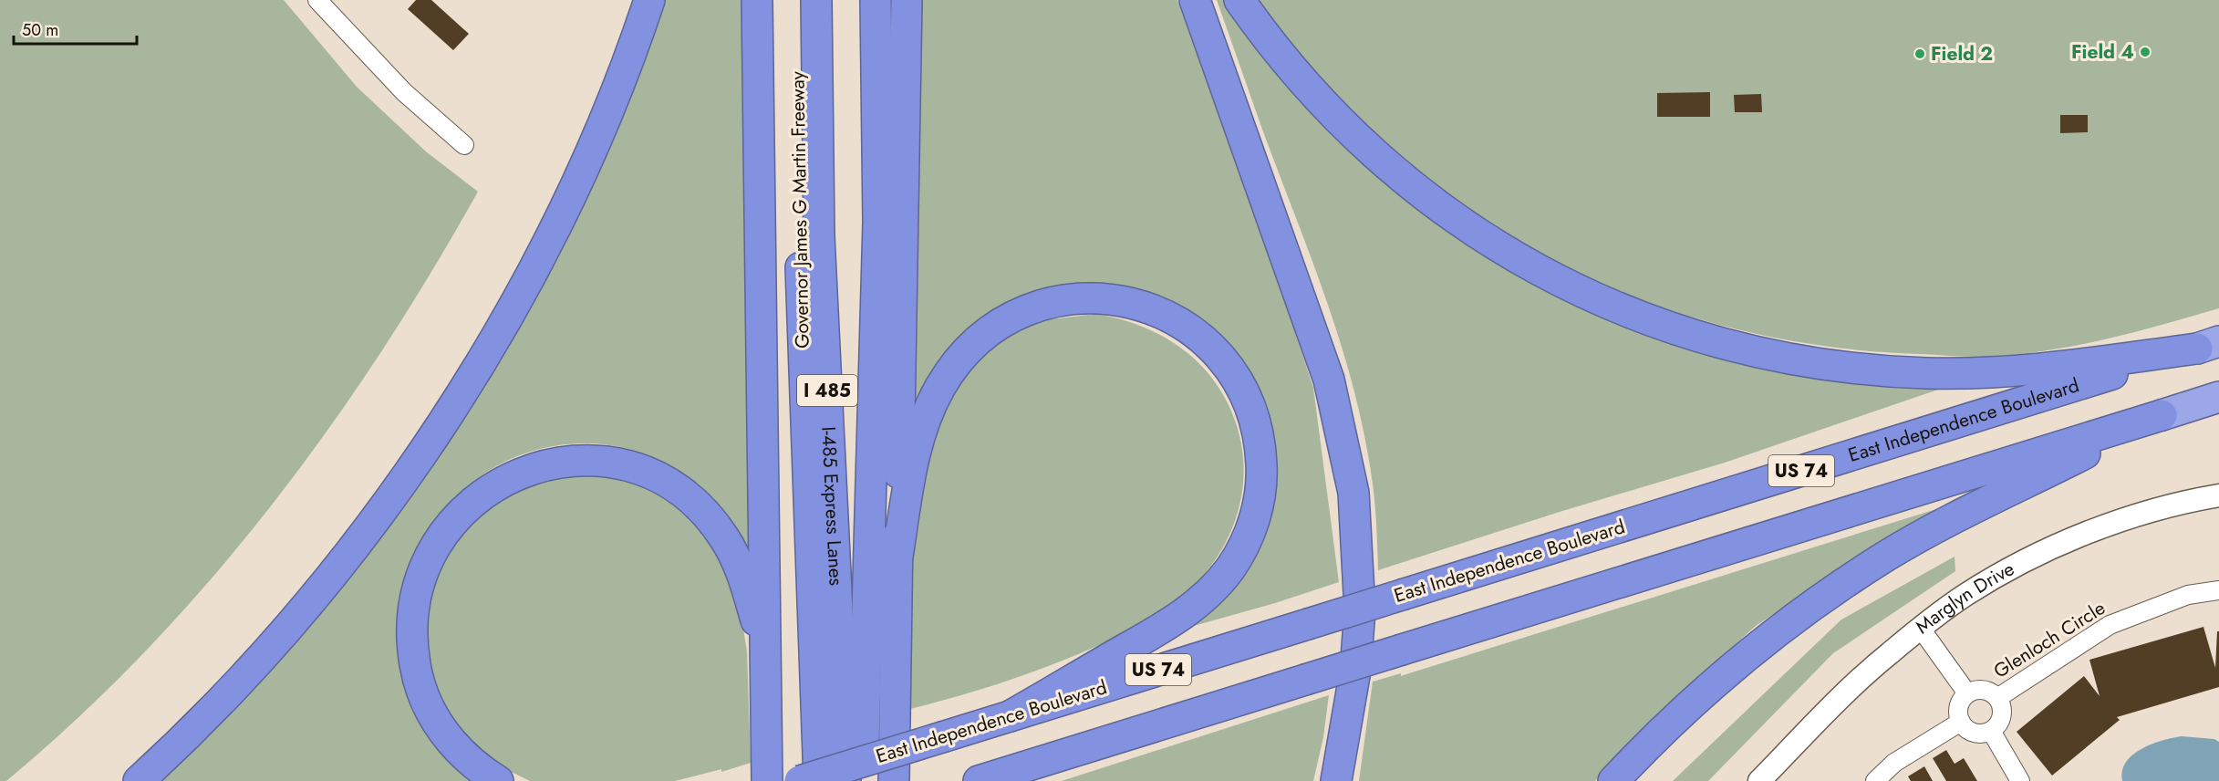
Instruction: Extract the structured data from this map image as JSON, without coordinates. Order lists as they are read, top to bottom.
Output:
{
  "streets": {
    "highway": [
      "Governor James G Martin Freeway",
      "I 485",
      "East Independence Boulevard",
      "US 74",
      "I-485 Express Lanes"
    ],
    "street": ["Marglyn Drive", "Glenloch Circle"]
  },
  "places": ["Field 4", "Field 2"],
  "scale_bar": "50 m"
}
